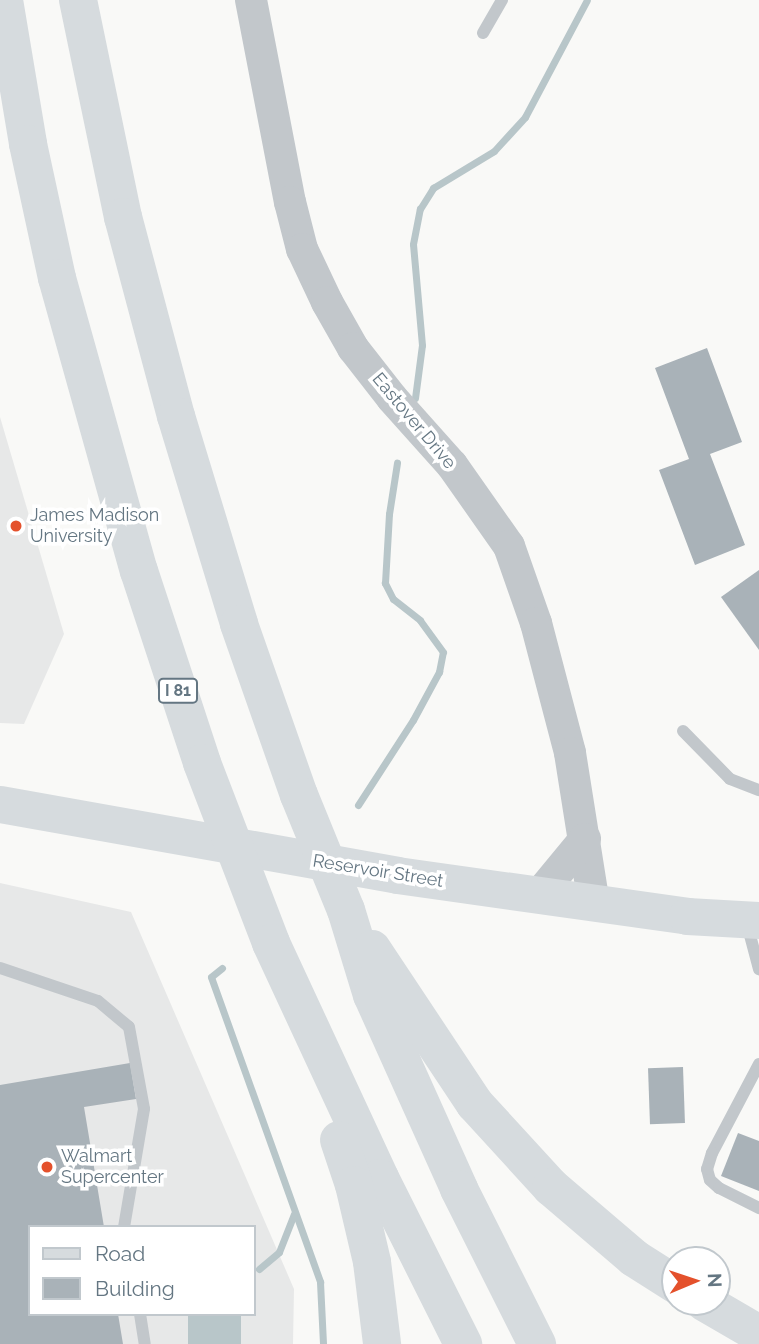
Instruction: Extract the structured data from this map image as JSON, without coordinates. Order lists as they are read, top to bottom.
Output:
{
  "streets": {
    "highway": ["I 81"],
    "main road": ["Reservoir Street"],
    "street": ["Eastover Drive"]
  },
  "crossings": [
    ["Eastover Drive", "Reservoir Street"]
  ],
  "places": ["James Madison University", "Walmart Supercenter"],
  "legend": ["Road", "Building"],
  "north": "right"
}
